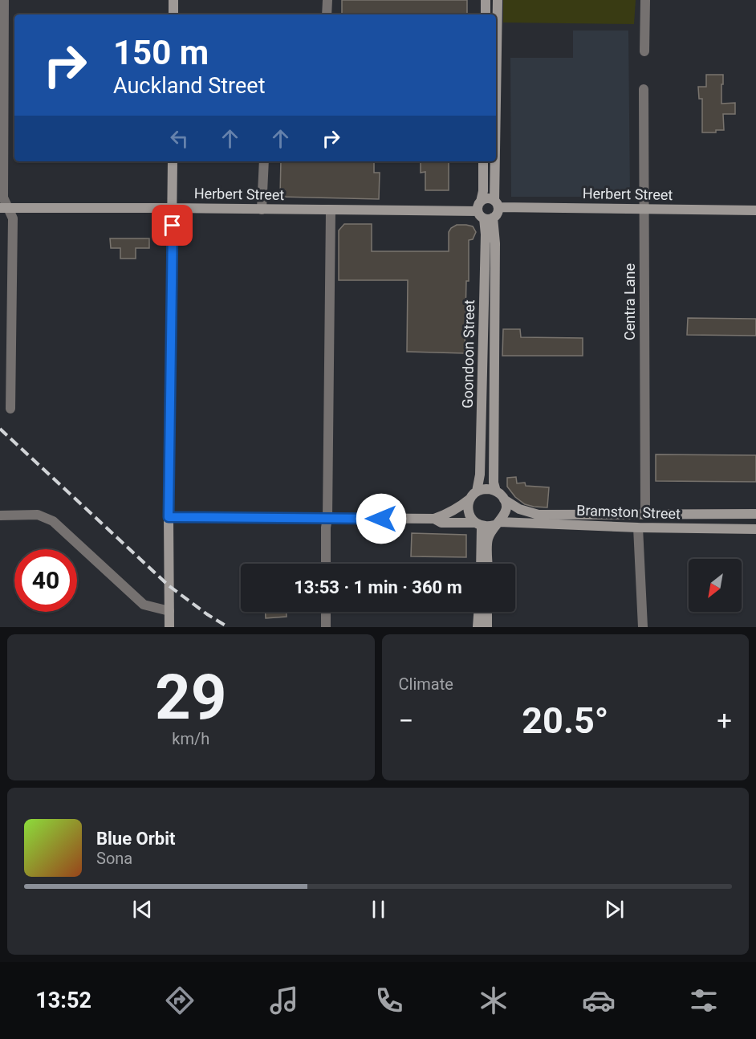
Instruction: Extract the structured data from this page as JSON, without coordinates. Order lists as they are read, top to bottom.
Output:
{
  "streets": {
    "street": [
      "Herbert Street",
      "Centra Lane",
      "Goondoon Street",
      "Bramston Street"
    ]
  },
  "crossings": [
    ["Herbert Street", "Centra Lane"],
    ["Herbert Street", "Goondoon Street"],
    ["Centra Lane", "Bramston Street"],
    ["Goondoon Street", "Bramston Street"]
  ],
  "north": "bottom left",
  "page": {
    "turn": ["150 m", "Auckland Street"],
    "limit": "40",
    "trip": "13:53 · 1 min · 360 m",
    "tile": [
      ["29", "km/h"],
      "Climate"
    ],
    "heat": ["−", "20.5°", "+"],
    "song": ["Blue Orbit", "Sona"],
    "tabs": "13:52"
  }
}
